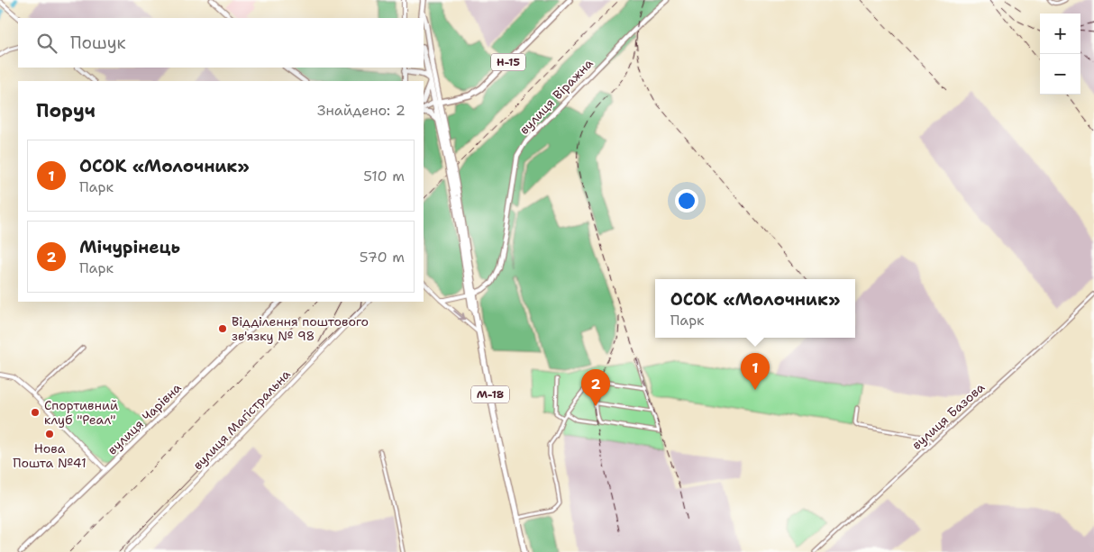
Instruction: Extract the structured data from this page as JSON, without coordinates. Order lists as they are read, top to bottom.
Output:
{
  "streets": {
    "highway": ["М-18"],
    "main road": ["Н-15", "вулиця Віражна", "вулиця Чарівна"],
    "street": ["вулиця Базова", "вулиця Магістральна"]
  },
  "crossings": [
    ["Н-15", "М-18"],
    ["вулиця Віражна", "М-18"]
  ],
  "places": ["Відділення поштового зв'язку № 98", "Спортивний клуб \"Реал\"", "Нова Пошта №41"],
  "page": {
    "map_buttons": ["+", "−"],
    "search": "Пошук",
    "heading": ["Поруч", "Знайдено: 2"],
    "list": [
      {
        "mark": "1",
        "name": "ОСОК «Молочник»",
        "note": "Парк",
        "value": "510 m"
      },
      {
        "mark": "2",
        "name": "Мічурінець",
        "note": "Парк",
        "value": "570 m"
      }
    ],
    "popup": ["ОСОК «Молочник»", "Парк"],
    "pins": ["1", "2"]
  }
}
